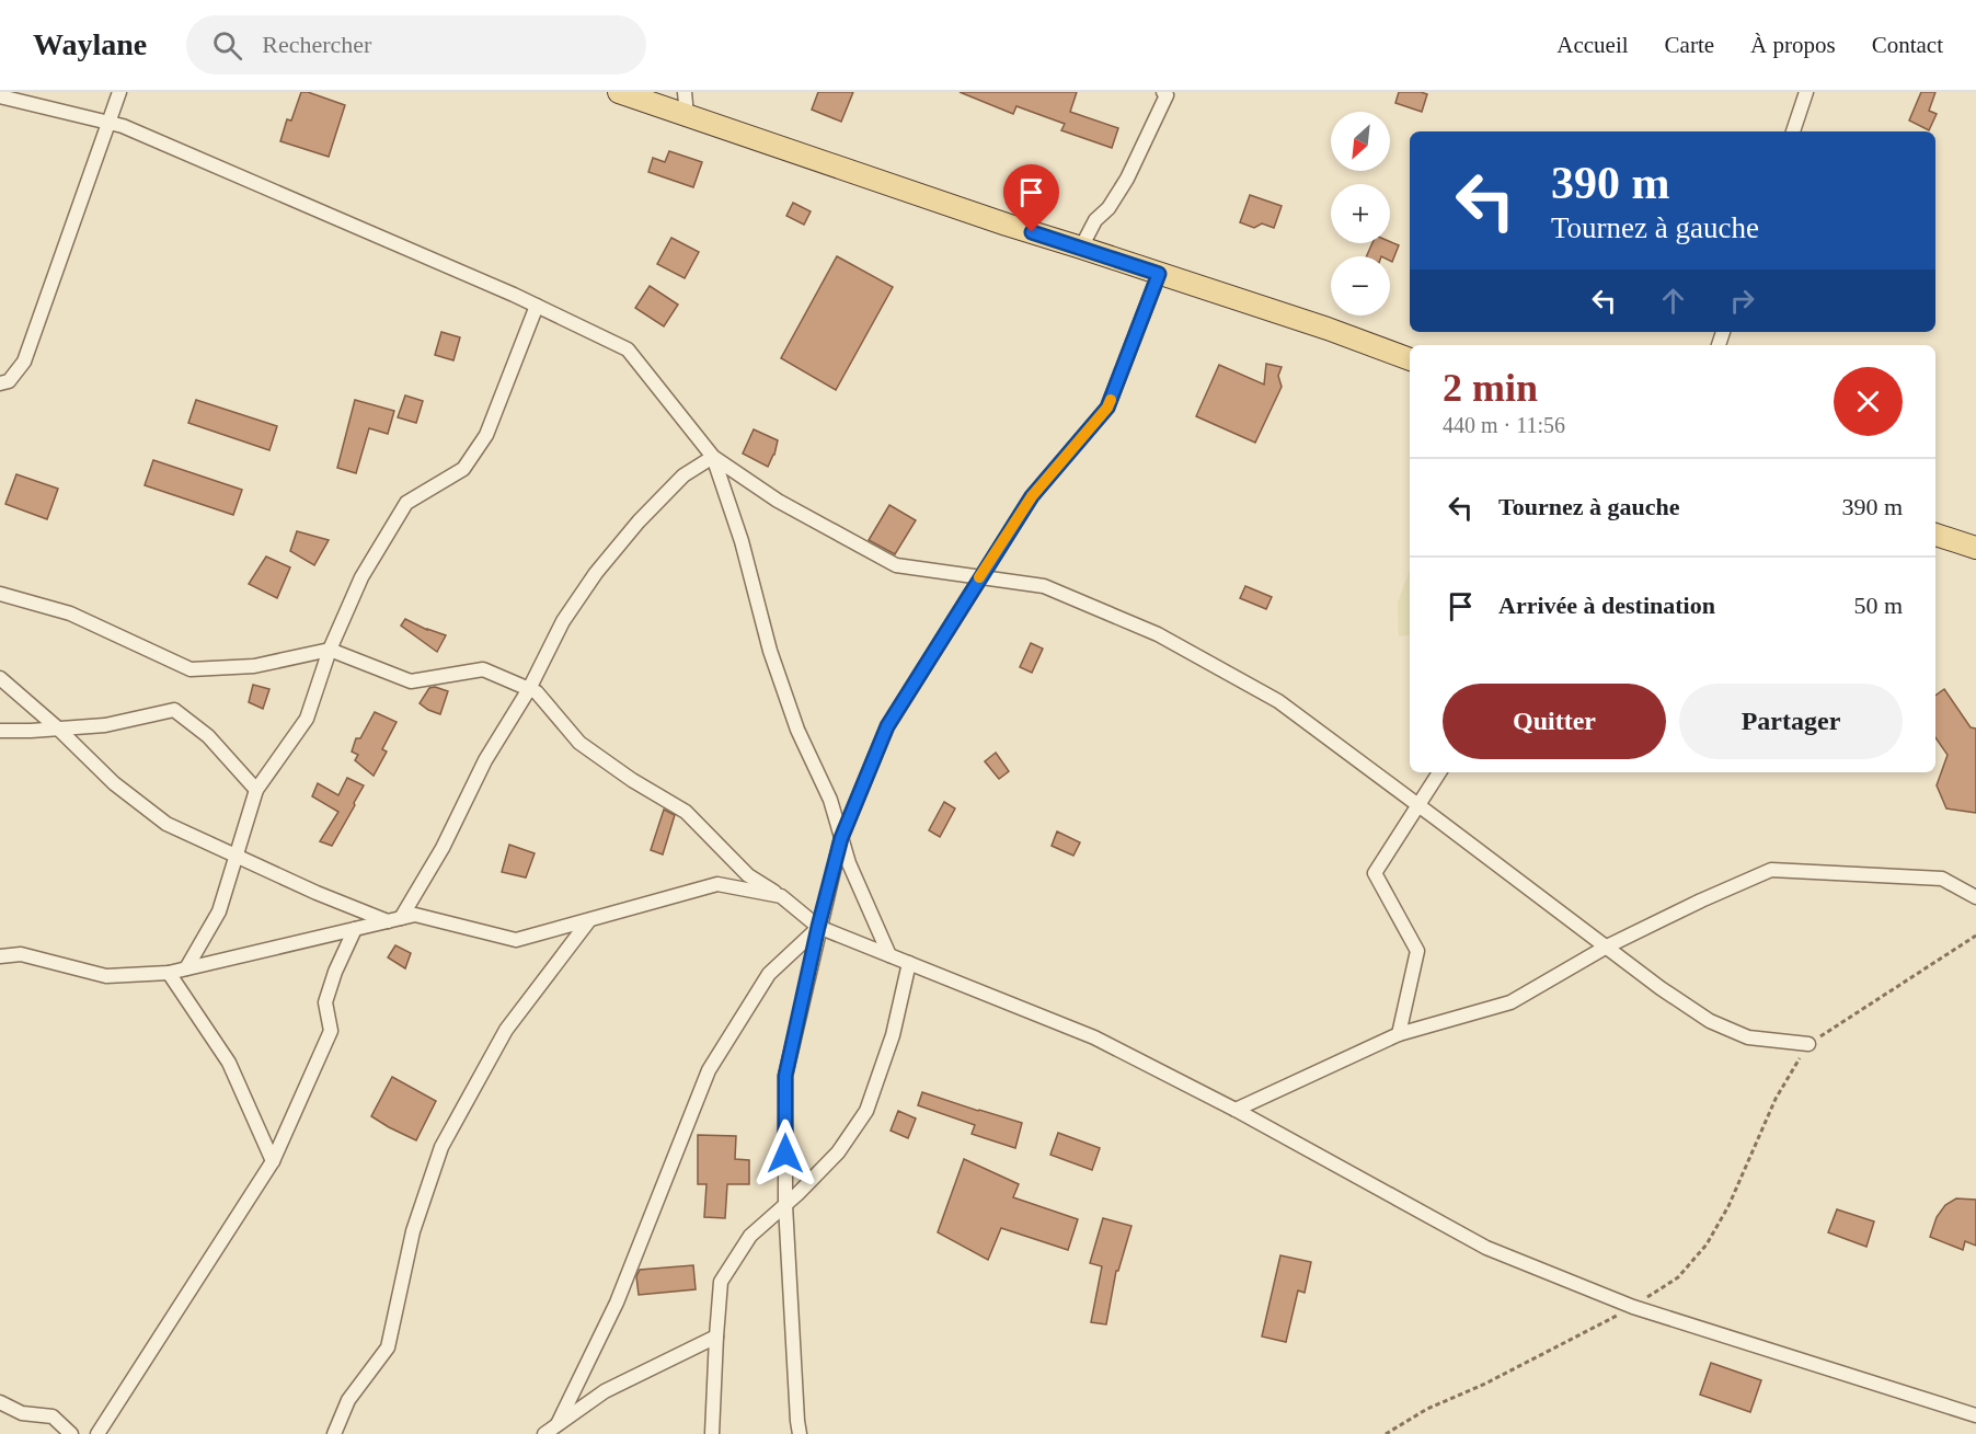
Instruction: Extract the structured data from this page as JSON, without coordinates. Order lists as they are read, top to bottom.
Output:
{
  "north": "bottom left",
  "page": {
    "header": "Waylane",
    "search": "Rechercher",
    "nav": [
      "Accueil",
      "Carte",
      "À propos",
      "Contact"
    ],
    "map_buttons": ["+", "−"],
    "turn": ["390 m", "Tournez à gauche"],
    "heading": ["2 min", "440 m · 11:56"],
    "list": [
      {
        "name": "Tournez à gauche",
        "value": "390 m"
      },
      {
        "name": "Arrivée à destination",
        "value": "50 m"
      }
    ],
    "buttons": ["Quitter", "Partager"]
  }
}
